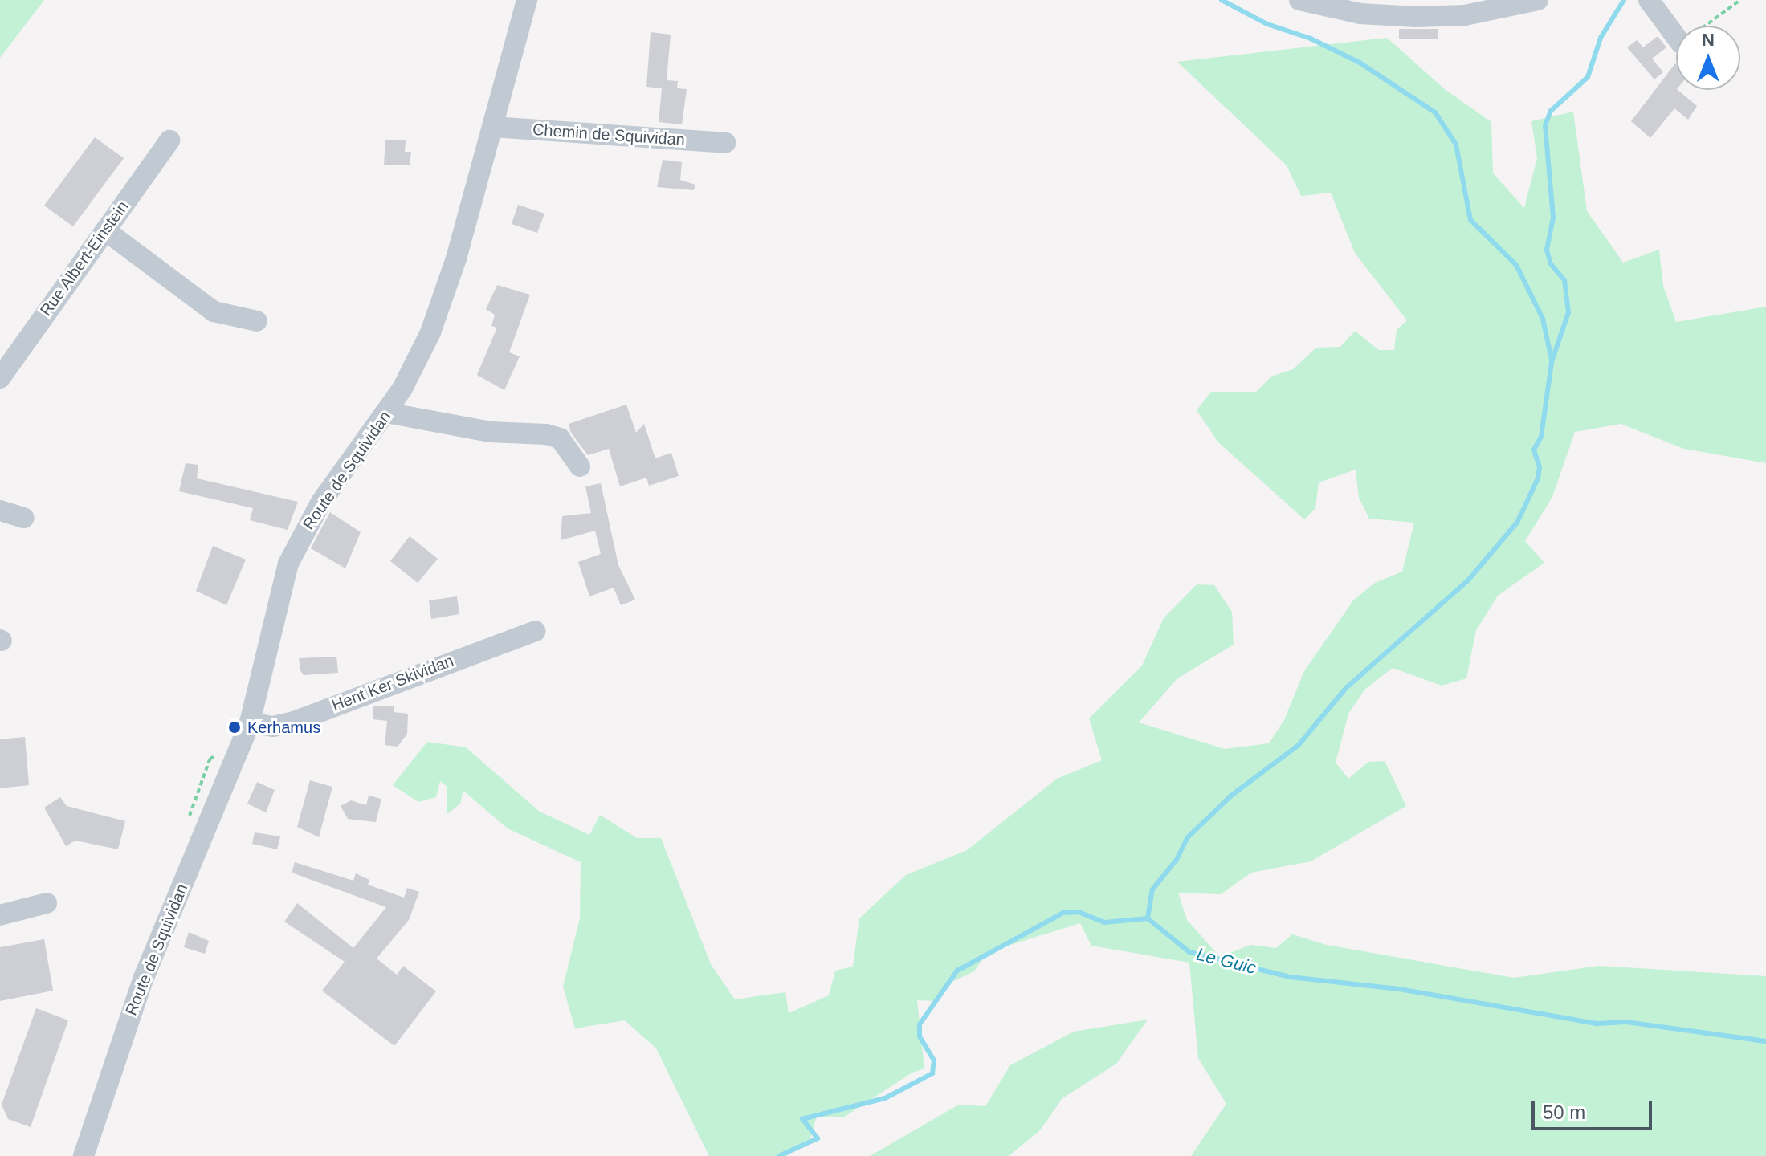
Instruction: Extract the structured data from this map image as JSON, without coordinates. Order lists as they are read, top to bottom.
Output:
{
  "streets": {
    "street": [
      "Chemin de Squividan",
      "Rue Albert-Einstein",
      "Route de Squividan",
      "Hent Ker Skividan"
    ]
  },
  "crossings": [
    ["Chemin de Squividan", "Route de Squividan"],
    ["Route de Squividan", "Hent Ker Skividan"]
  ],
  "water": ["Le Guic"],
  "places": ["Kerhamus"],
  "scale_bar": "50 m",
  "north": "top"
}
